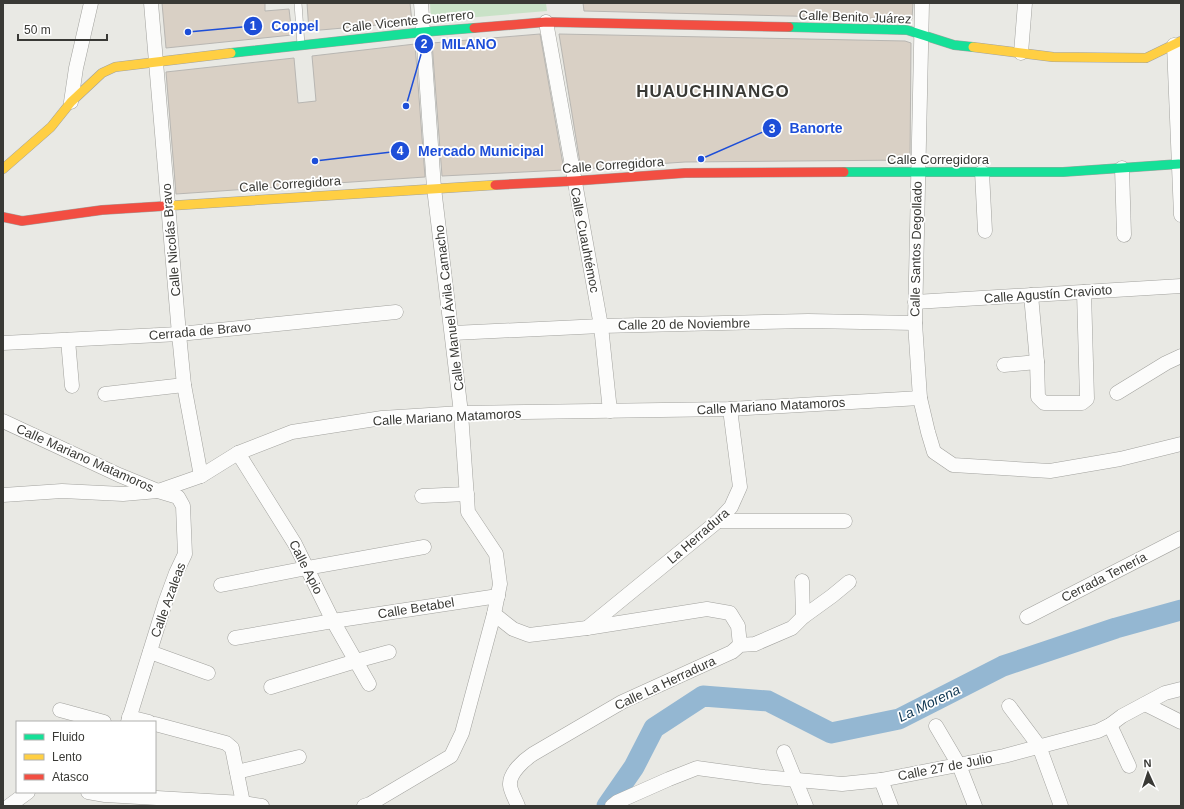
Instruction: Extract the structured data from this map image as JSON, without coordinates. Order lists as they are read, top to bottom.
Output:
{
  "streets": {
    "street": [
      "Calle Benito Juárez",
      "Calle Vicente Guerrero",
      "Calle Corregidora",
      "Calle Nicolás Bravo",
      "Calle Cuauhtémoc",
      "Calle Santos Degollado",
      "Calle Agustín Cravioto",
      "Calle Manuel Ávila Camacho",
      "Calle 20 de Noviembre",
      "Cerrada de Bravo",
      "Calle Mariano Matamoros",
      "La Herradura",
      "Calle Apio",
      "Cerrada Tenería",
      "Calle Azaleas",
      "Calle Betabel",
      "Calle La Herradura",
      "Calle 27 de Julio"
    ]
  },
  "crossings": [
    ["Calle Benito Juárez", "Calle Vicente Guerrero"],
    ["Calle Benito Juárez", "Calle Cuauhtémoc"],
    ["Calle Benito Juárez", "Calle Santos Degollado"],
    ["Calle Vicente Guerrero", "Calle Nicolás Bravo"],
    ["Calle Vicente Guerrero", "Calle Cuauhtémoc"],
    ["Calle Vicente Guerrero", "Calle Manuel Ávila Camacho"],
    ["Calle Corregidora", "Calle Nicolás Bravo"],
    ["Calle Corregidora", "Calle Cuauhtémoc"],
    ["Calle Corregidora", "Calle Santos Degollado"],
    ["Calle Corregidora", "Calle Manuel Ávila Camacho"],
    ["Calle Nicolás Bravo", "Cerrada de Bravo"],
    ["Calle Nicolás Bravo", "Calle Mariano Matamoros"],
    ["Calle Cuauhtémoc", "Calle 20 de Noviembre"],
    ["Calle Cuauhtémoc", "Calle Mariano Matamoros"],
    ["Calle Santos Degollado", "Calle Agustín Cravioto"],
    ["Calle Santos Degollado", "Calle 20 de Noviembre"],
    ["Calle Santos Degollado", "Calle Mariano Matamoros"],
    ["Calle Manuel Ávila Camacho", "Calle 20 de Noviembre"],
    ["Calle Manuel Ávila Camacho", "Calle Mariano Matamoros"],
    ["Calle Manuel Ávila Camacho", "Calle Betabel"],
    ["Calle Mariano Matamoros", "La Herradura"],
    ["Calle Mariano Matamoros", "Calle Apio"],
    ["Calle Mariano Matamoros", "Calle Azaleas"],
    ["Calle Apio", "Calle Betabel"]
  ],
  "districts": ["HUAUCHINANGO"],
  "water": ["La Morena"],
  "places": [
    "Coppel",
    "MILANO",
    "Banorte",
    "Mercado Municipal"
  ],
  "legend": ["Fluido", "Lento", "Atasco"],
  "scale_bar": "50 m",
  "north": "top"
}
